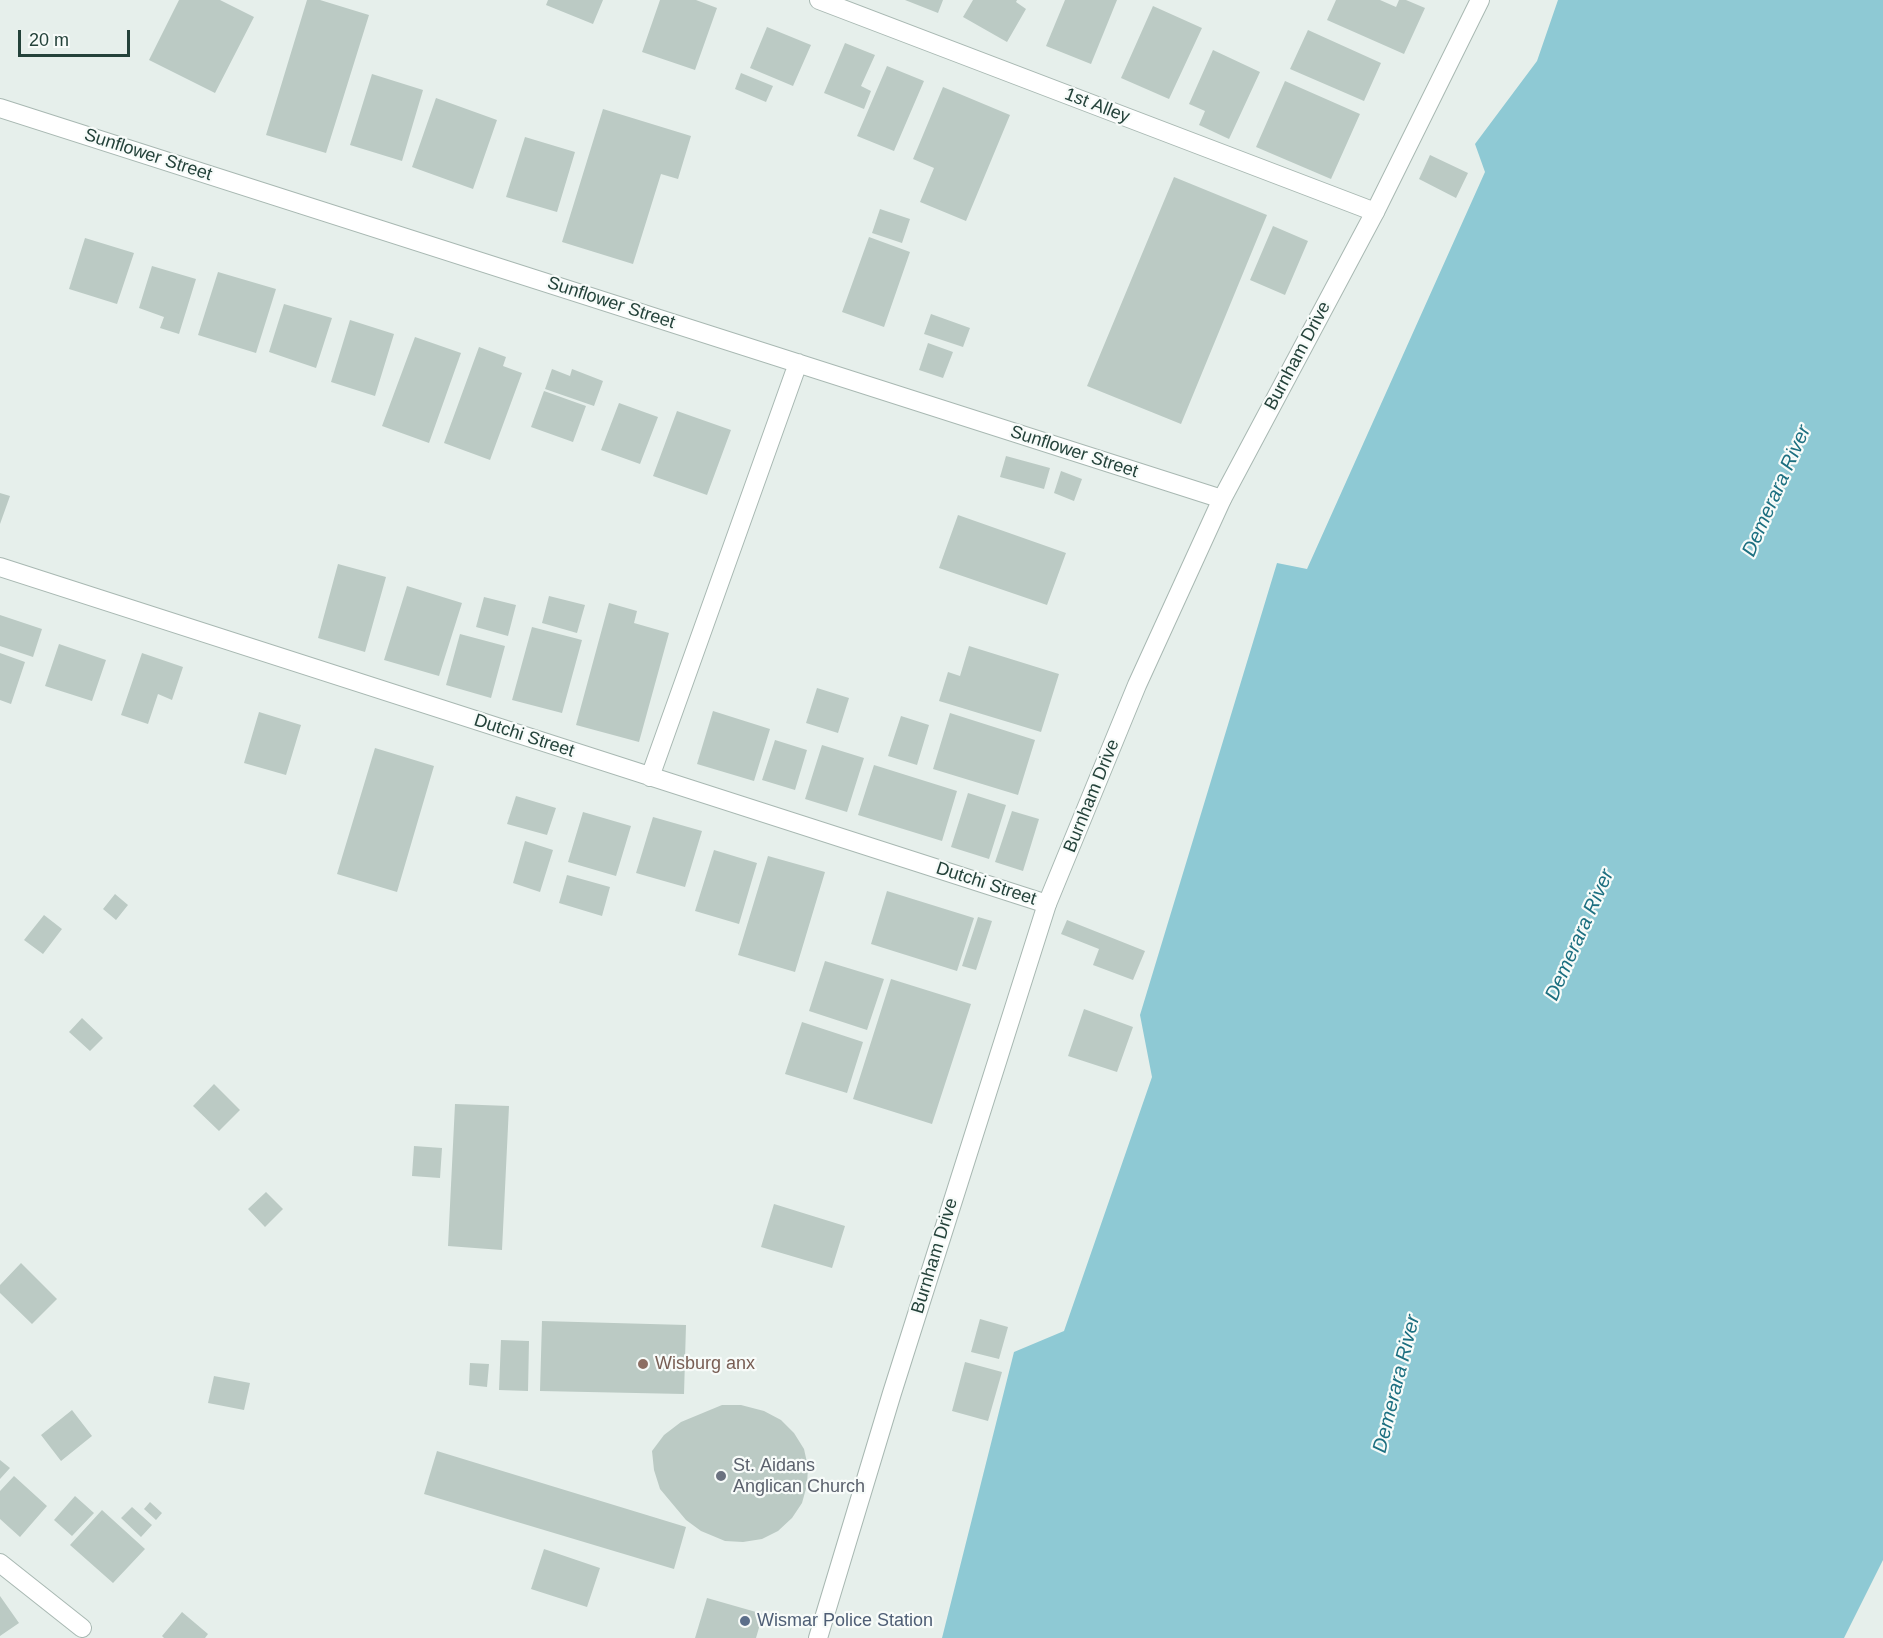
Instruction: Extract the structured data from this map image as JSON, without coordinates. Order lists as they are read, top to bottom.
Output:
{
  "streets": {
    "street": [
      "1st Alley",
      "Sunflower Street",
      "Burnham Drive",
      "Dutchi Street"
    ]
  },
  "crossings": [
    ["1st Alley", "Burnham Drive"],
    ["Sunflower Street", "Burnham Drive"],
    ["Burnham Drive", "Dutchi Street"]
  ],
  "water": ["Demerara River"],
  "places": ["Wisburg anx", "St. Aidans Anglican Church", "Wismar Police Station"],
  "scale_bar": "20 m"
}
